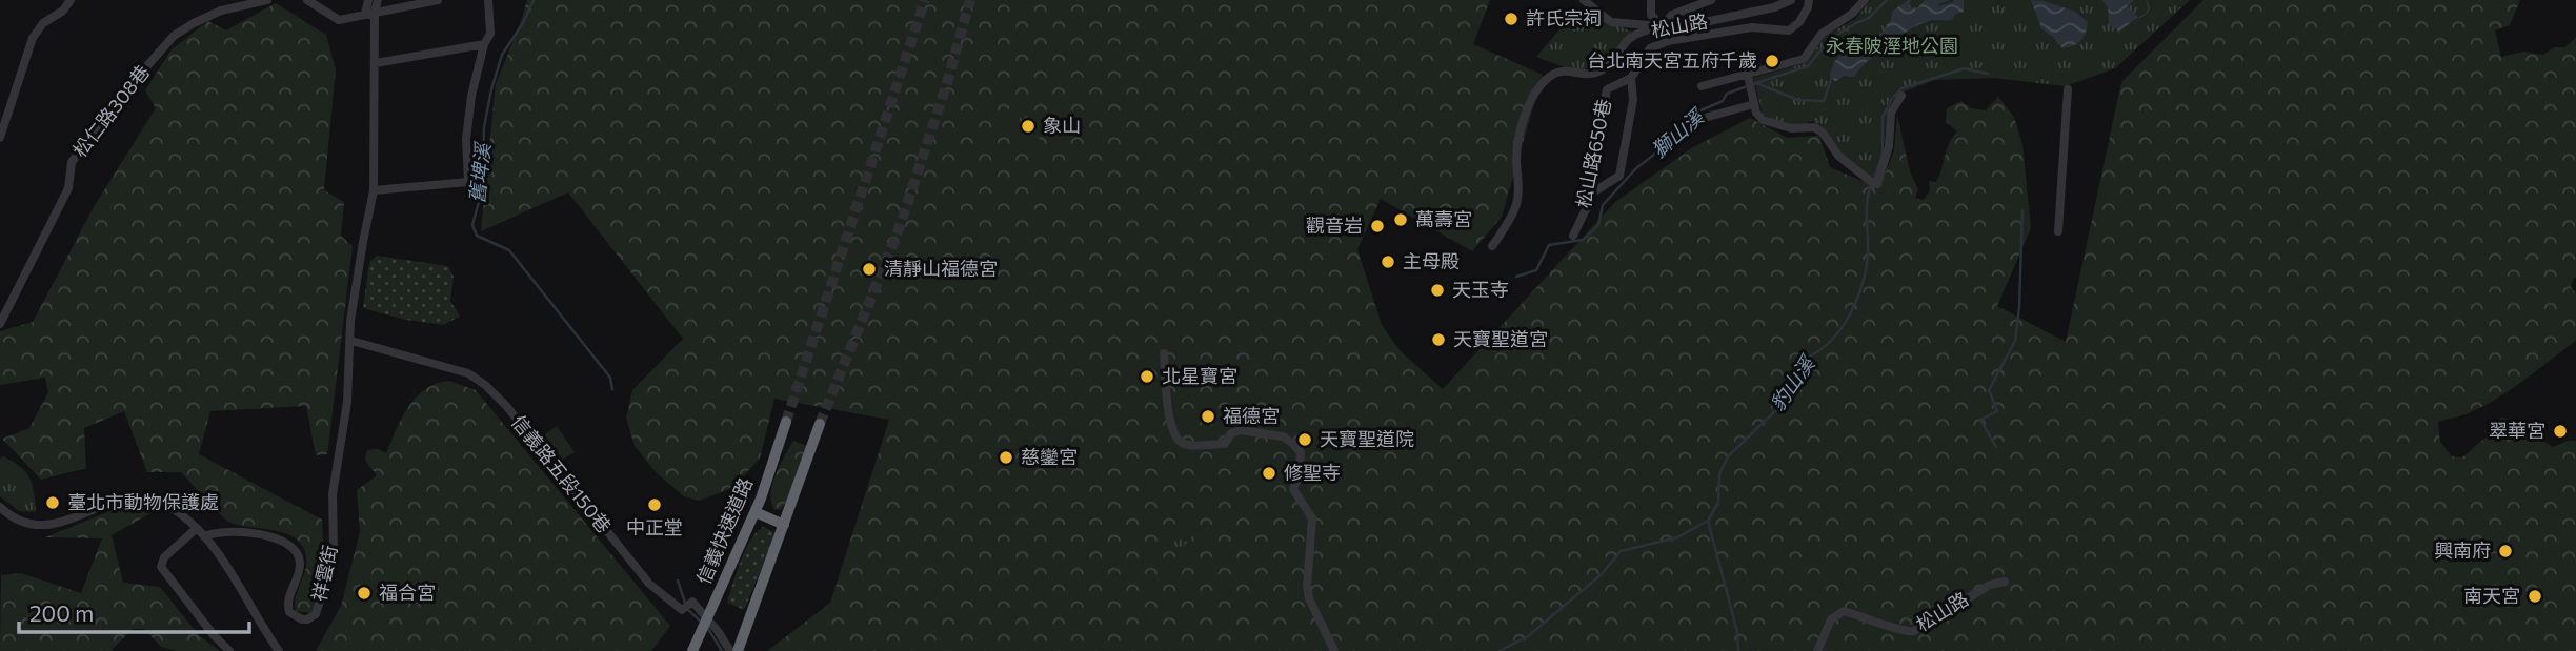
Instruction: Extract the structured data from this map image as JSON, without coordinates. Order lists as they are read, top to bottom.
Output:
{
  "streets": {
    "highway": ["信義快速道路"],
    "street": [
      "松山路",
      "松仁路308巷",
      "松山路650巷",
      "信義路五段150巷",
      "祥雲街"
    ]
  },
  "crossings": [
    ["信義路五段150巷", "祥雲街"]
  ],
  "water": ["獅山溪", "舊埤溪", "豹山溪"],
  "parks": ["永春陂溼地公園"],
  "places": [
    "許氏宗祠",
    "台北南天宮五府千歲",
    "象山",
    "萬壽宮",
    "觀音岩",
    "主母殿",
    "清靜山福德宮",
    "天玉寺",
    "天寶聖道宮",
    "北星寶宮",
    "福德宮",
    "翠華宮",
    "天寶聖道院",
    "慈鑾宮",
    "修聖寺",
    "臺北市動物保護處",
    "中正堂",
    "興南府",
    "福合宮",
    "南天宮"
  ],
  "scale_bar": "200 m"
}
